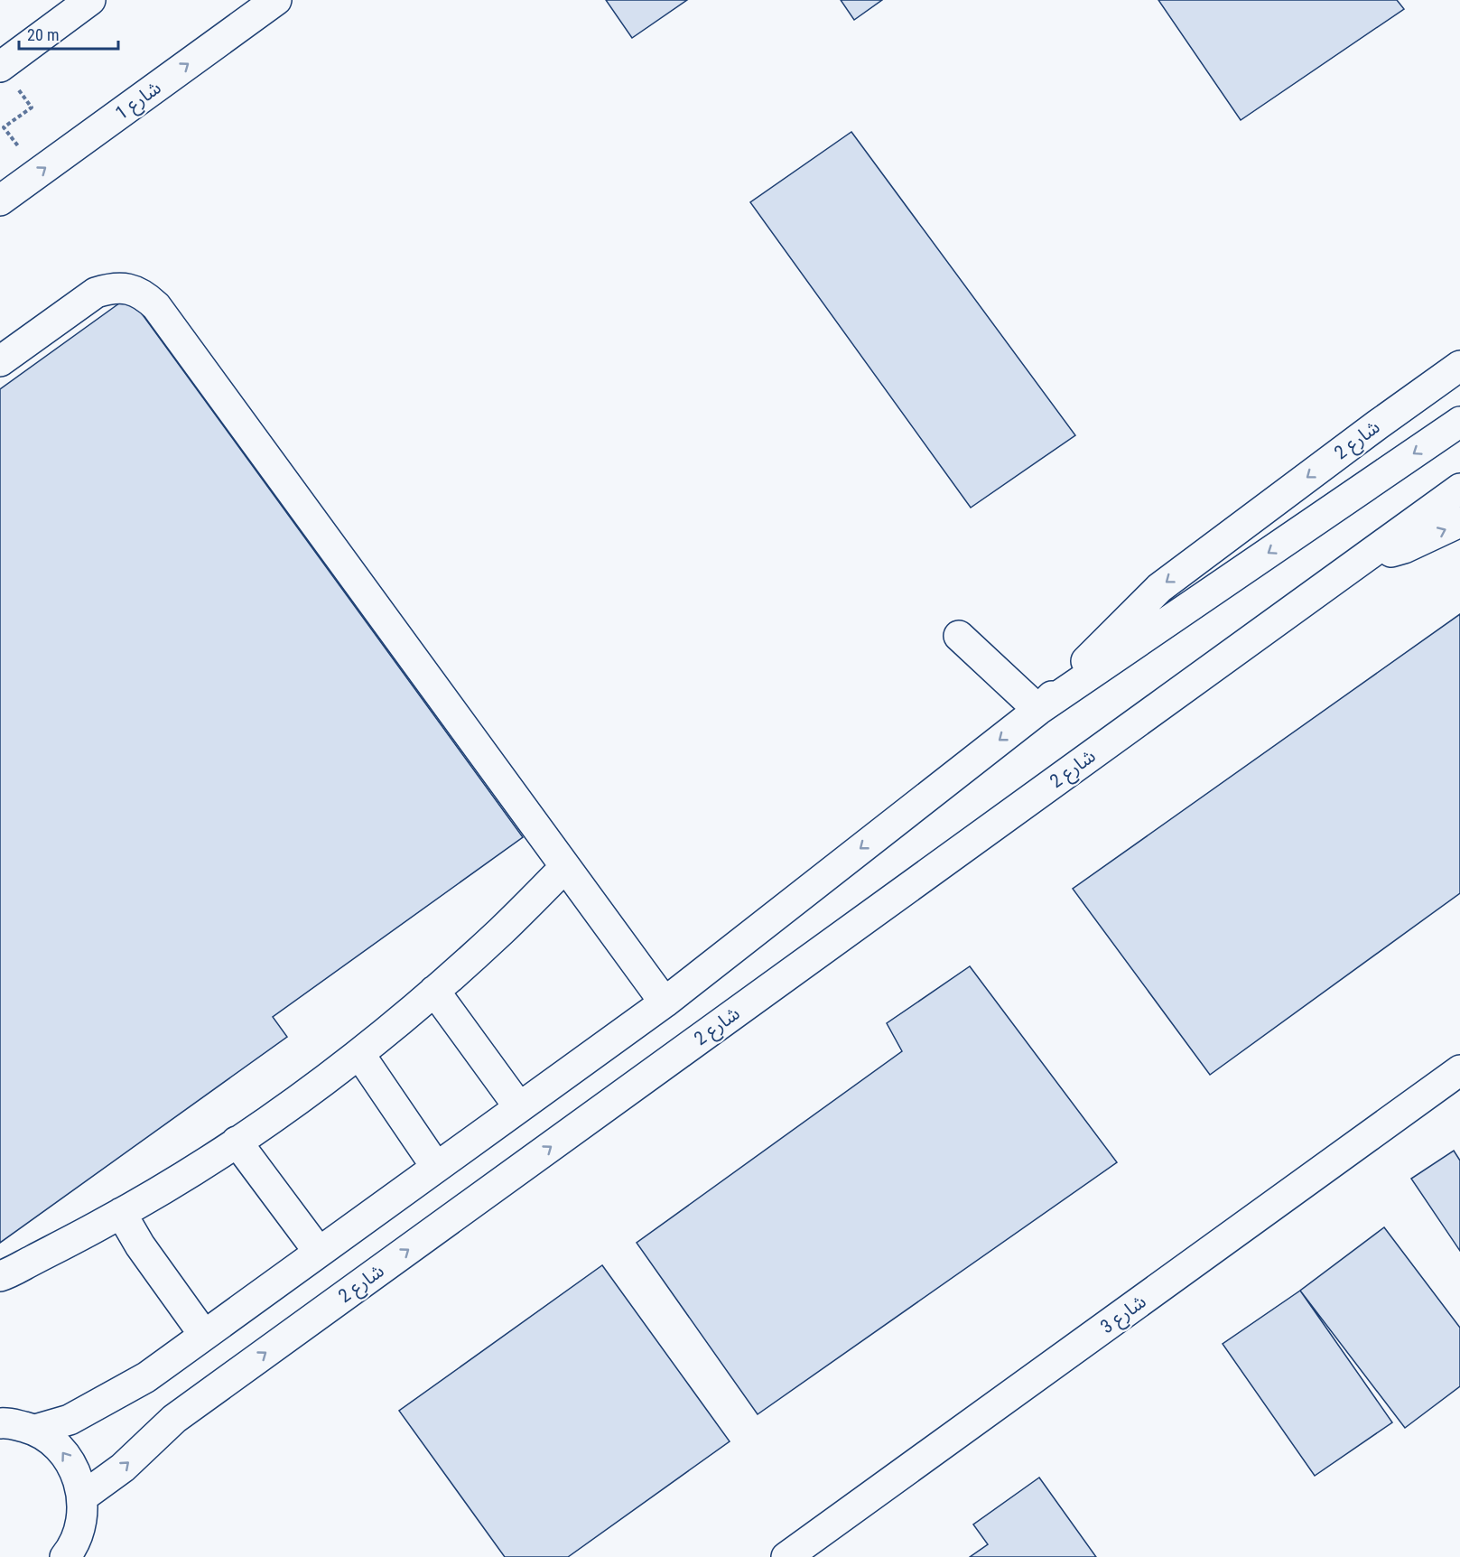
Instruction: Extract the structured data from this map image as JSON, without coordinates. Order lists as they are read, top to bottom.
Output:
{
  "streets": {
    "street": ["شارع 1", "شارع 2", "شارع 3"]
  },
  "scale_bar": "20 m"
}
